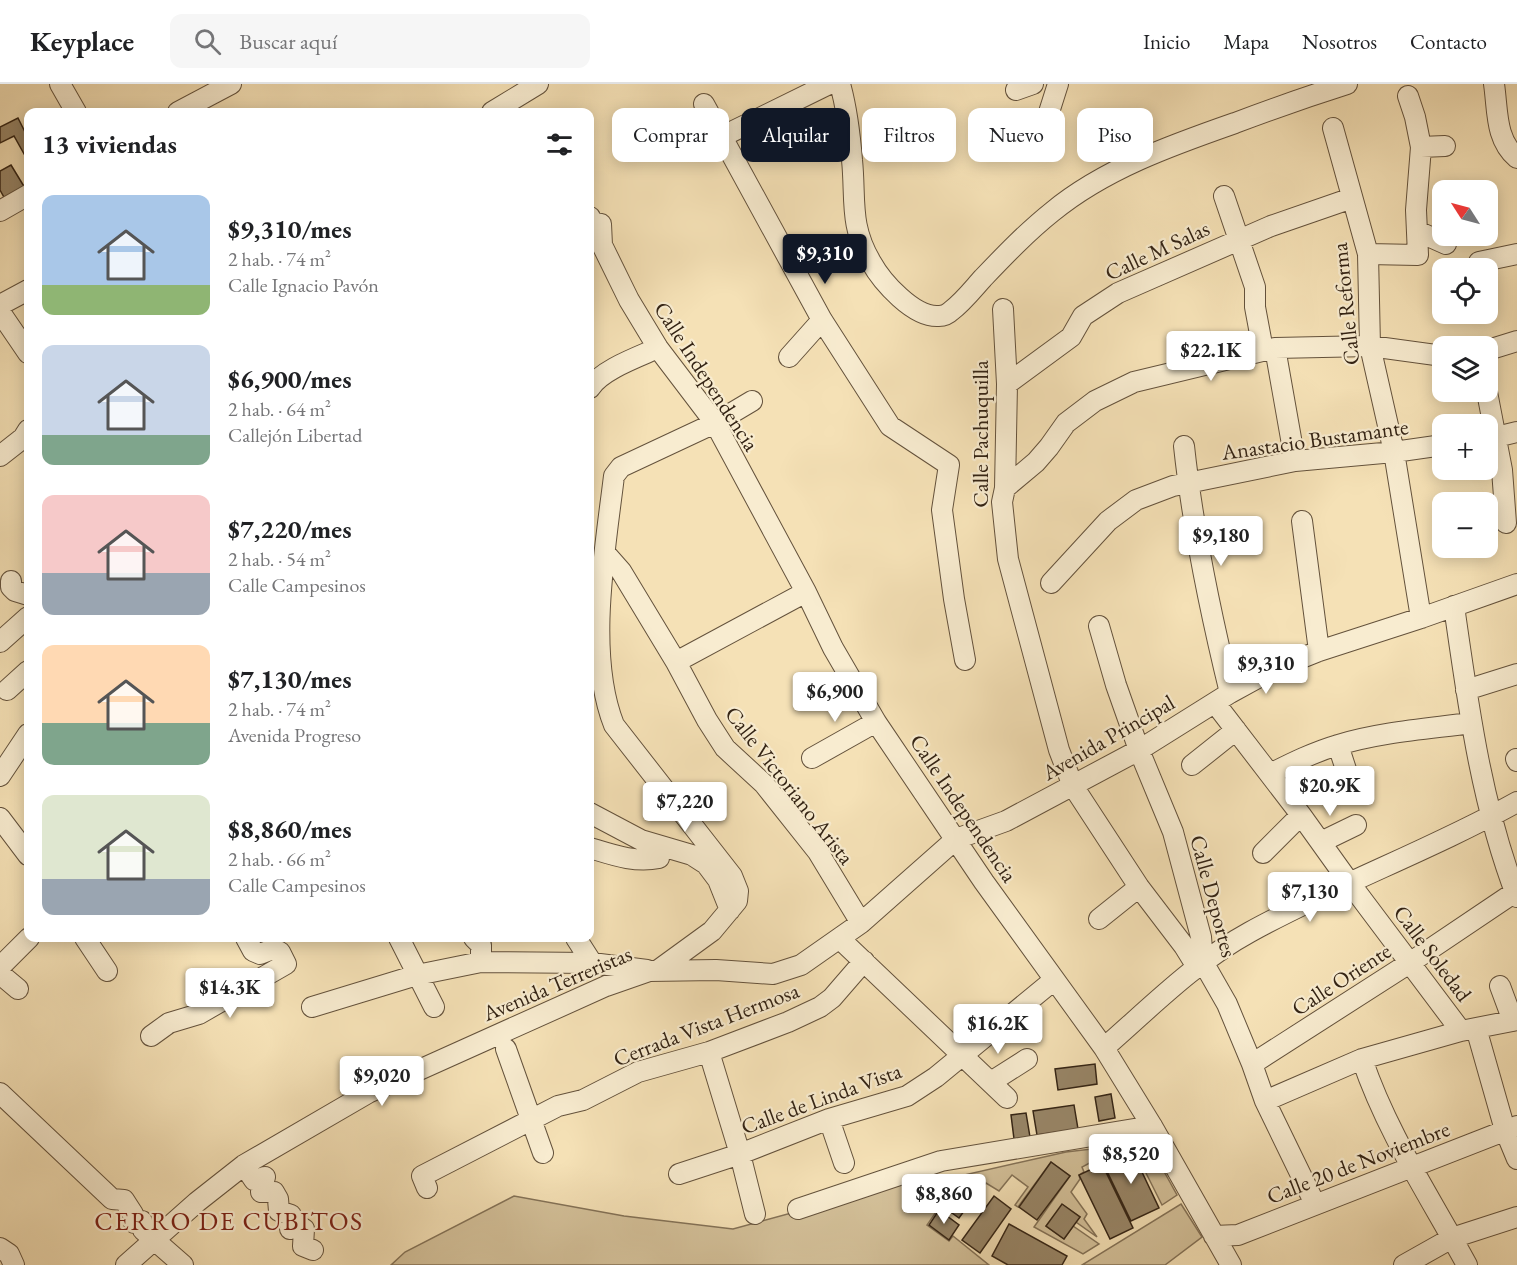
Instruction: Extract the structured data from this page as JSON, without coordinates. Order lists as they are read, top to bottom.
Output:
{
  "streets": {
    "street": [
      "Calle M Salas",
      "Calle Reforma",
      "Calle Independencia",
      "Calle Pachuquilla",
      "Anastacio Bustamante",
      "Avenida Principal",
      "Calle Victoriano Arista",
      "Calle Deportes",
      "Calle Soledad",
      "Calle Oriente",
      "Avenida Terreristas",
      "Cerrada Vista Hermosa",
      "Calle de Linda Vista",
      "Calle 20 de Noviembre"
    ]
  },
  "crossings": [
    ["Calle M Salas", "Calle Reforma"],
    ["Calle M Salas", "Calle Pachuquilla"],
    ["Calle Reforma", "Anastacio Bustamante"],
    ["Calle Reforma", "Avenida Principal"],
    ["Calle Independencia", "Avenida Principal"],
    ["Calle Independencia", "Avenida Terreristas"],
    ["Calle Independencia", "Calle de Linda Vista"],
    ["Calle Independencia", "Calle 20 de Noviembre"],
    ["Calle Pachuquilla", "Avenida Principal"],
    ["Calle Pachuquilla", "Calle Deportes"],
    ["Avenida Principal", "Calle Deportes"],
    ["Avenida Principal", "Calle Soledad"],
    ["Avenida Principal", "Avenida Terreristas"],
    ["Calle Victoriano Arista", "Avenida Terreristas"],
    ["Calle Deportes", "Calle Oriente"],
    ["Calle Deportes", "Calle 20 de Noviembre"],
    ["Calle Soledad", "Calle Oriente"]
  ],
  "districts": ["CERRO DE CUBITOS"],
  "north": "top left",
  "page": {
    "header": "Keyplace",
    "search": "Buscar aquí",
    "nav": [
      "Inicio",
      "Mapa",
      "Nosotros",
      "Contacto"
    ],
    "chip": [
      "Comprar",
      "Alquilar",
      "Filtros",
      "Nuevo",
      "Piso"
    ],
    "heading": "13 viviendas",
    "map_buttons": ["+", "−"],
    "list": [
      {
        "name": "$9,310/mes",
        "note": "2 hab. · 74 m² · Calle Ignacio Pavón"
      },
      {
        "name": "$6,900/mes",
        "note": "2 hab. · 64 m² · Callejón Libertad"
      },
      {
        "name": "$7,220/mes",
        "note": "2 hab. · 54 m² · Calle Campesinos"
      },
      {
        "name": "$7,130/mes",
        "note": "2 hab. · 74 m² · Avenida Progreso"
      },
      {
        "name": "$8,860/mes",
        "note": "2 hab. · 66 m² · Calle Campesinos"
      }
    ],
    "price": [
      "$9,310",
      "$22.1K",
      "$9,180",
      "$9,310",
      "$6,900",
      "$20.9K",
      "$7,220",
      "$7,130",
      "$14.3K",
      "$16.2K",
      "$9,020",
      "$8,520",
      "$8,860"
    ]
  }
}
